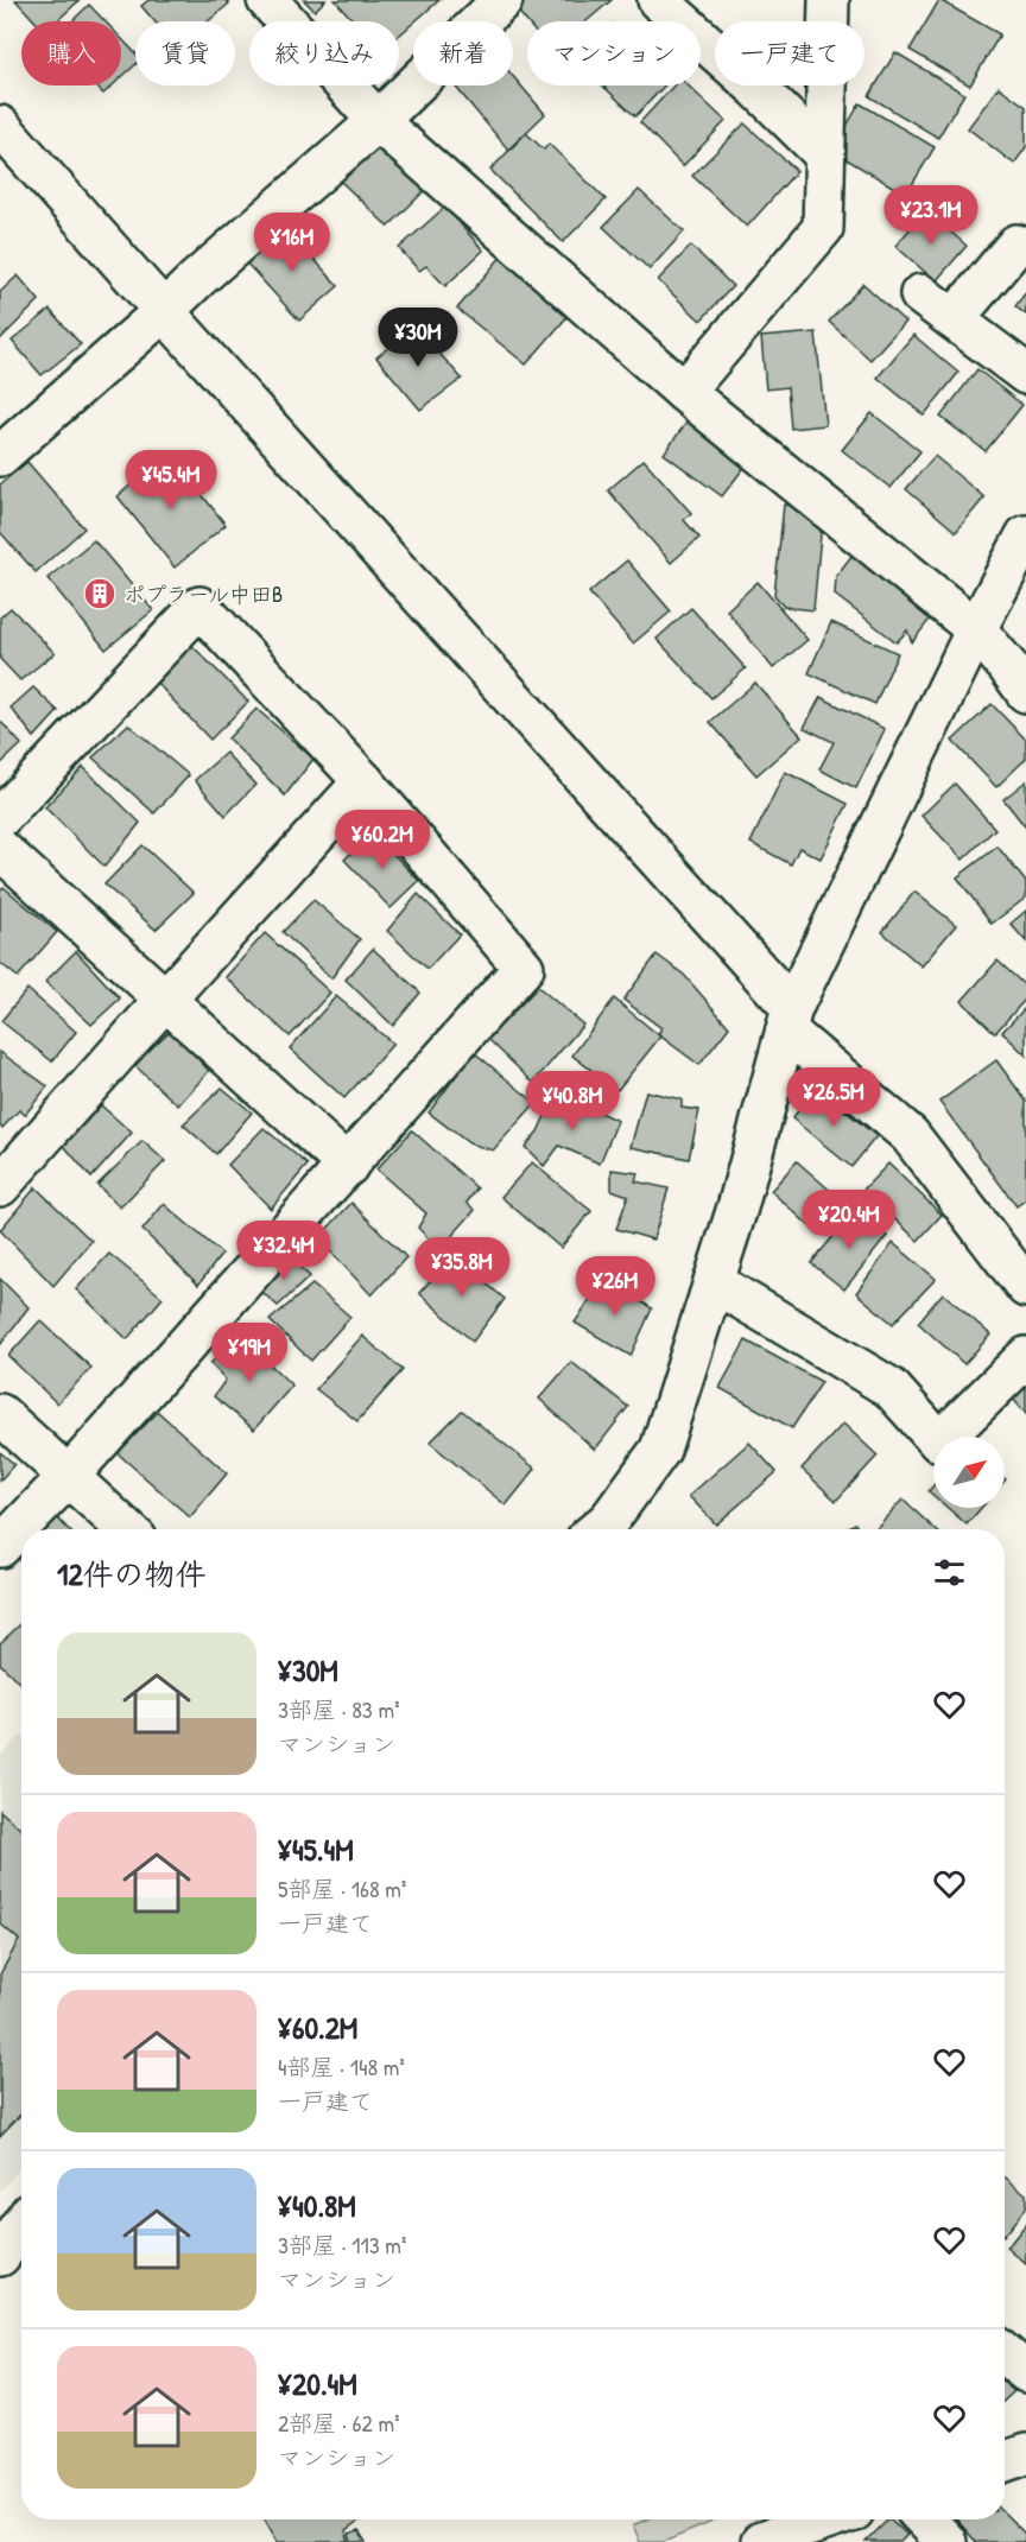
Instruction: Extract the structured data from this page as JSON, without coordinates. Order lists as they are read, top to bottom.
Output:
{
  "places": {
    "building": ["ポプラール中田B"]
  },
  "north": "top right",
  "page": {
    "chip": [
      "購入",
      "賃貸",
      "絞り込み",
      "新着",
      "マンション",
      "一戸建て"
    ],
    "price": [
      "¥23.1M",
      "¥16M",
      "¥30M",
      "¥45.4M",
      "¥60.2M",
      "¥26.5M",
      "¥40.8M",
      "¥20.4M",
      "¥32.4M",
      "¥35.8M",
      "¥26M",
      "¥19M"
    ],
    "heading": "12件の物件",
    "list": [
      {
        "name": "¥30M",
        "note": "3部屋 · 83 m² · マンション"
      },
      {
        "name": "¥45.4M",
        "note": "5部屋 · 168 m² · 一戸建て"
      },
      {
        "name": "¥60.2M",
        "note": "4部屋 · 148 m² · 一戸建て"
      },
      {
        "name": "¥40.8M",
        "note": "3部屋 · 113 m² · マンション"
      },
      {
        "name": "¥20.4M",
        "note": "2部屋 · 62 m² · マンション"
      }
    ]
  }
}
